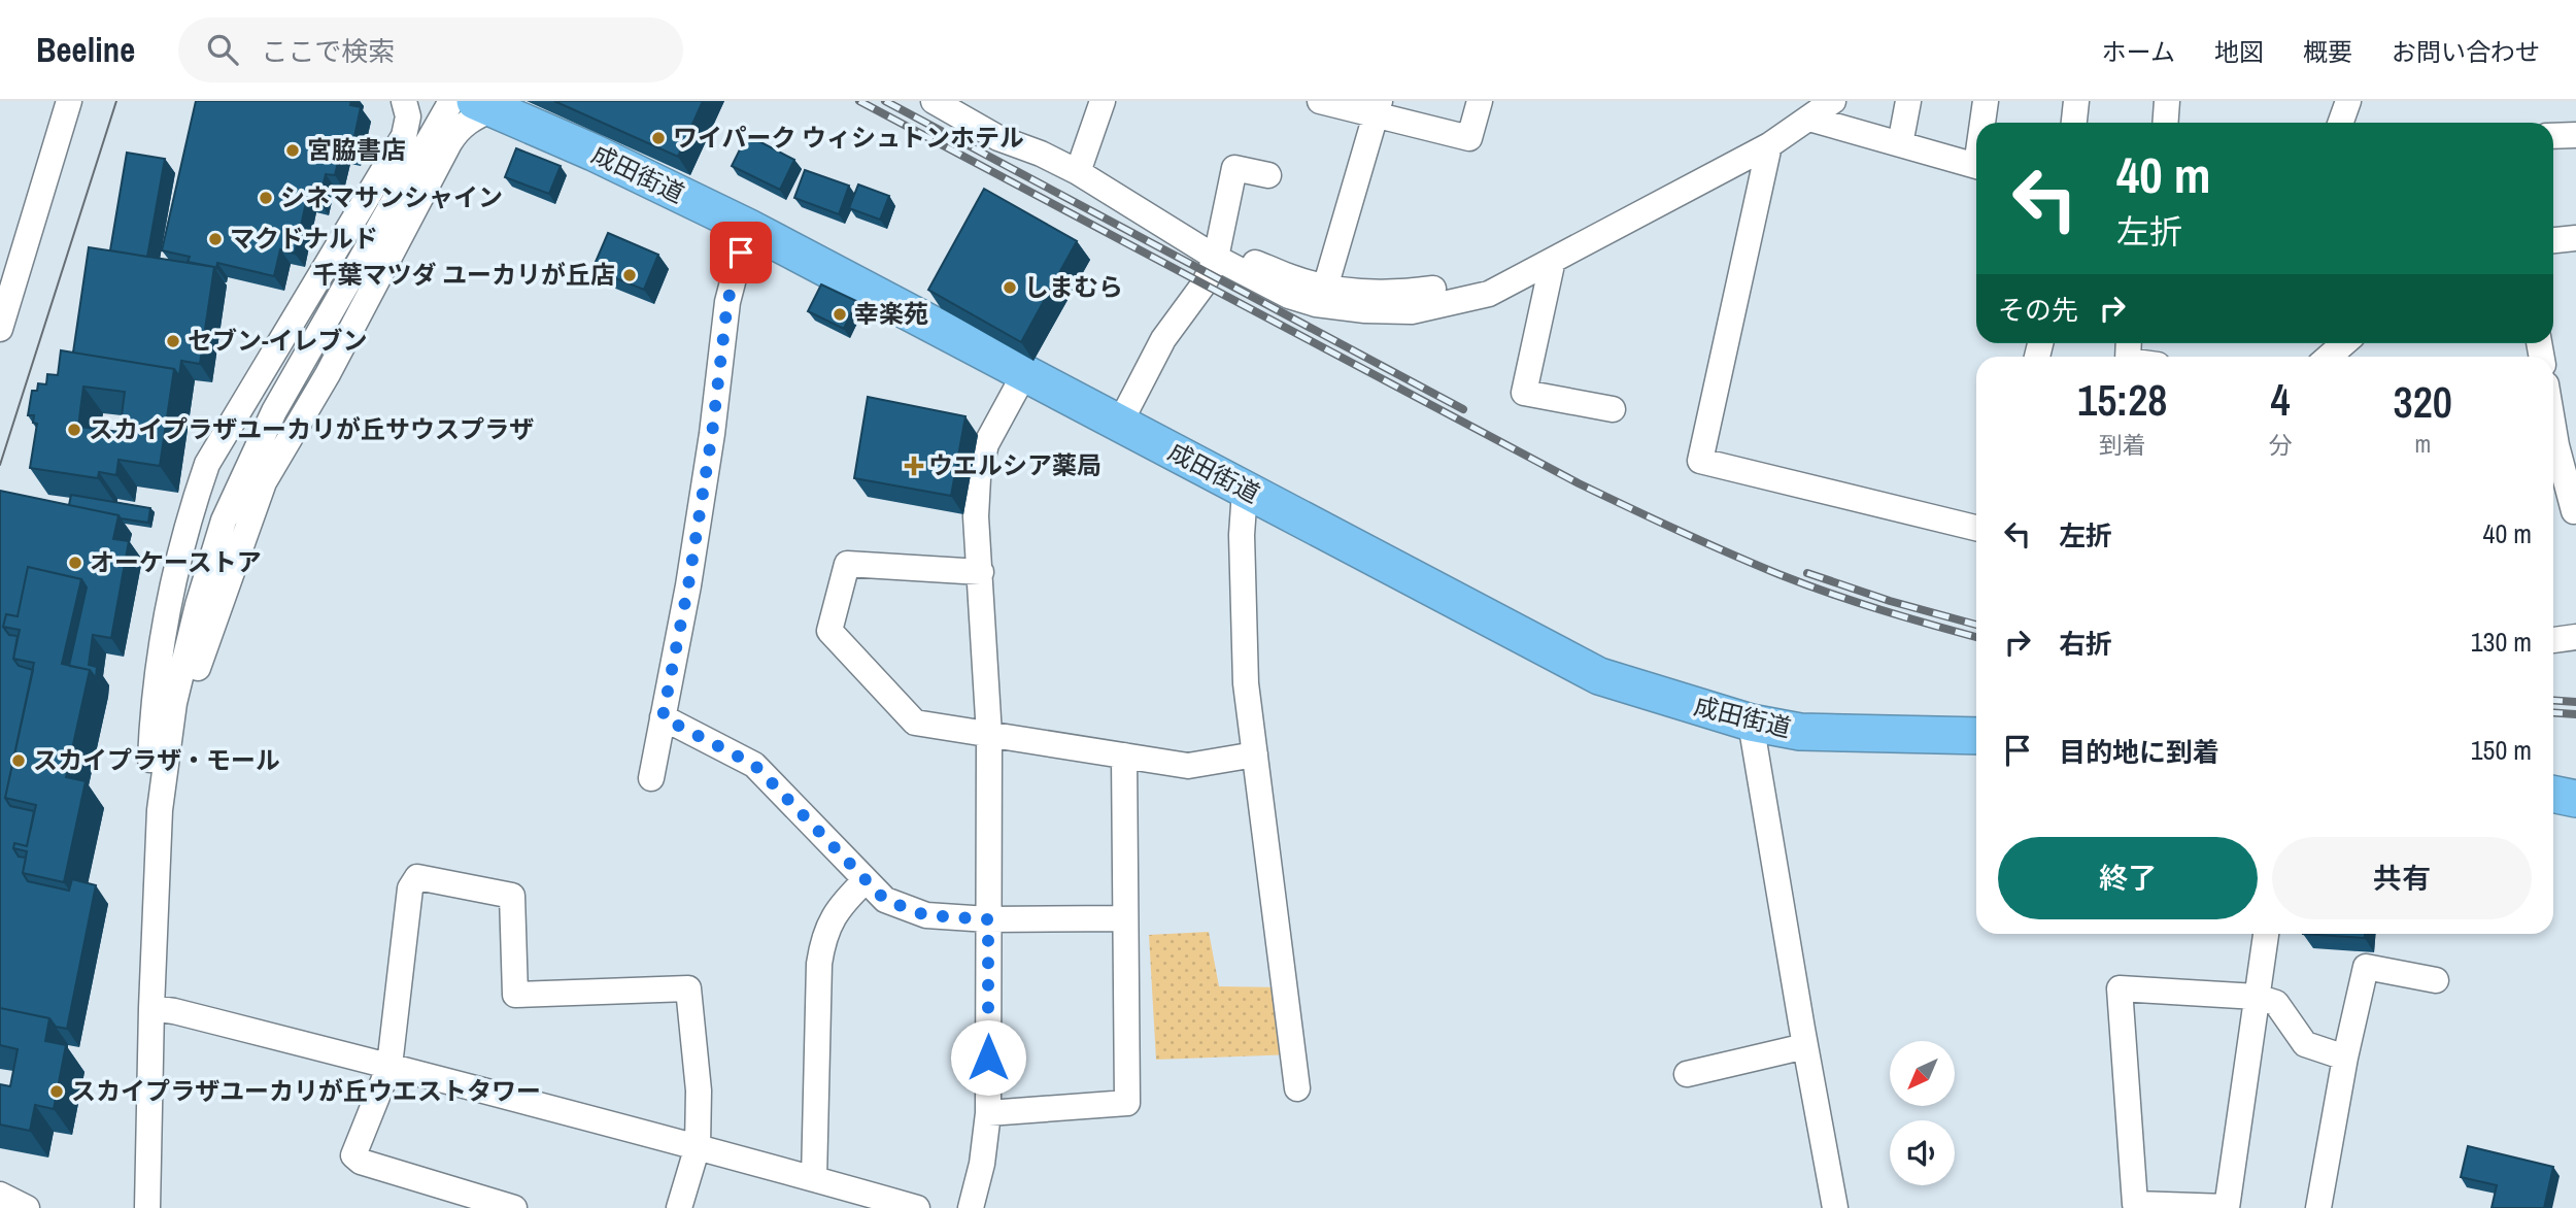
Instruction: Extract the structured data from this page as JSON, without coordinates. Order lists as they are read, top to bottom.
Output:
{
  "streets": {
    "highway": ["成田街道"]
  },
  "places": {
    "other": [
      "ワイパーク ウィシュトンホテル",
      "宮脇書店",
      "シネマサンシャイン",
      "マクドナルド",
      "千葉マツダ ユーカリが丘店",
      "しまむら",
      "幸楽苑",
      "セブン-イレブン",
      "スカイプラザユーカリが丘サウスプラザ",
      "オーケーストア",
      "スカイプラザ・モール",
      "スカイプラザユーカリが丘ウエストタワー"
    ],
    "health": ["ウエルシア薬局"]
  },
  "north": "bottom left",
  "page": {
    "header": "Beeline",
    "search": "ここで検索",
    "nav": [
      "ホーム",
      "地図",
      "概要",
      "お問い合わせ"
    ],
    "turn": ["40 m", "左折"],
    "then": "その先",
    "eta": [
      "15:28",
      "到着",
      "4",
      "分",
      "320",
      "m"
    ],
    "list": [
      {
        "name": "左折",
        "value": "40 m"
      },
      {
        "name": "右折",
        "value": "130 m"
      },
      {
        "name": "目的地に到着",
        "value": "150 m"
      }
    ],
    "buttons": ["終了", "共有"]
  }
}
